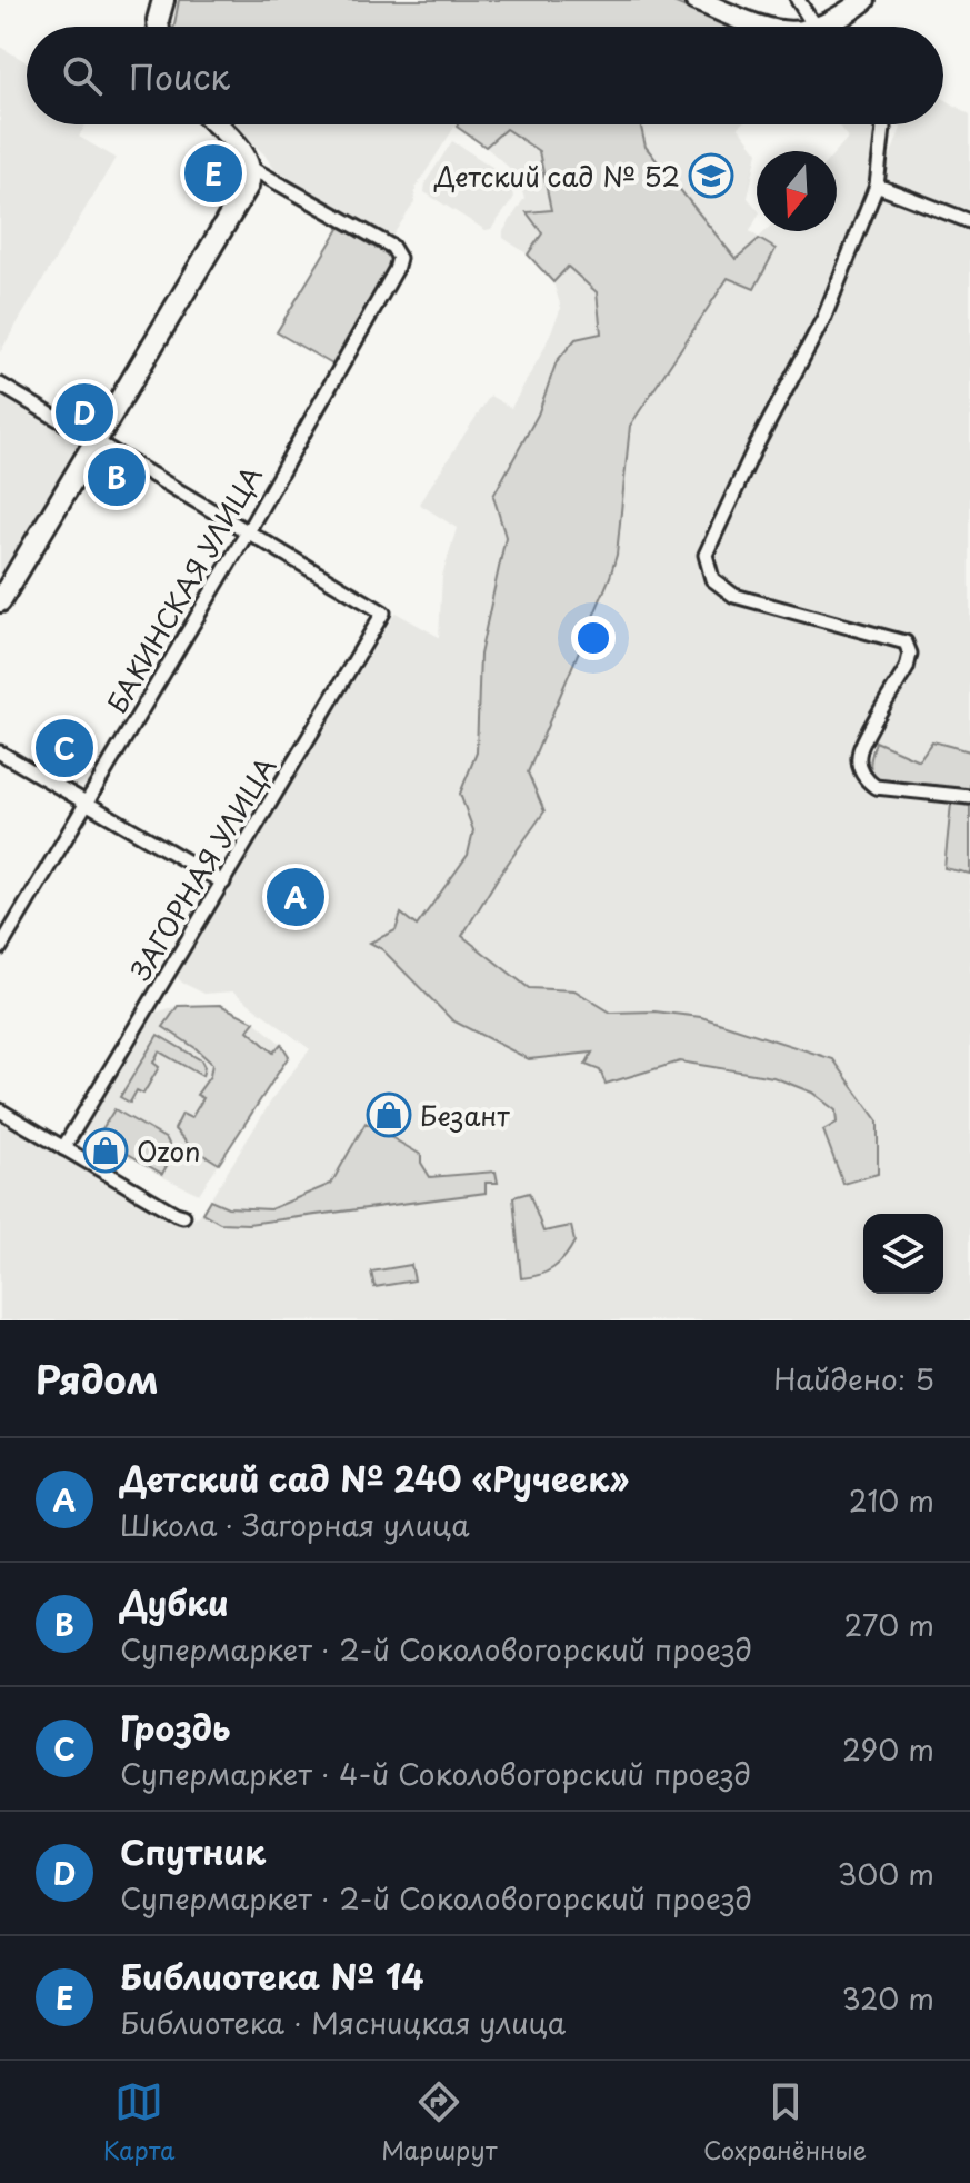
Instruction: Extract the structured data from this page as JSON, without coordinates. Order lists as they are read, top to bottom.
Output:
{
  "streets": {
    "street": ["БАКИНСКАЯ УЛИЦА", "ЗАГОРНАЯ УЛИЦА"]
  },
  "crossings": [
    ["БАКИНСКАЯ УЛИЦА", "ЗАГОРНАЯ УЛИЦА"]
  ],
  "places": {
    "school or university": ["Детский сад № 52"],
    "shop": ["Безант", "Ozon"]
  },
  "north": "bottom",
  "page": {
    "search": "Поиск",
    "pins": [
      "E",
      "D",
      "B",
      "C",
      "A"
    ],
    "heading": ["Рядом", "Найдено: 5"],
    "list": [
      {
        "mark": "A",
        "name": "Детский сад № 240 «Ручеек»",
        "note": "Школа · Загорная улица",
        "value": "210 m"
      },
      {
        "mark": "B",
        "name": "Дубки",
        "note": "Супермаркет · 2-й Соколовогорский проезд",
        "value": "270 m"
      },
      {
        "mark": "C",
        "name": "Гроздь",
        "note": "Супермаркет · 4-й Соколовогорский проезд",
        "value": "290 m"
      },
      {
        "mark": "D",
        "name": "Спутник",
        "note": "Супермаркет · 2-й Соколовогорский проезд",
        "value": "300 m"
      },
      {
        "mark": "E",
        "name": "Библиотека № 14",
        "note": "Библиотека · Мясницкая улица",
        "value": "320 m"
      }
    ],
    "nav": ["Карта", "Маршрут", "Сохранённые"]
  }
}
